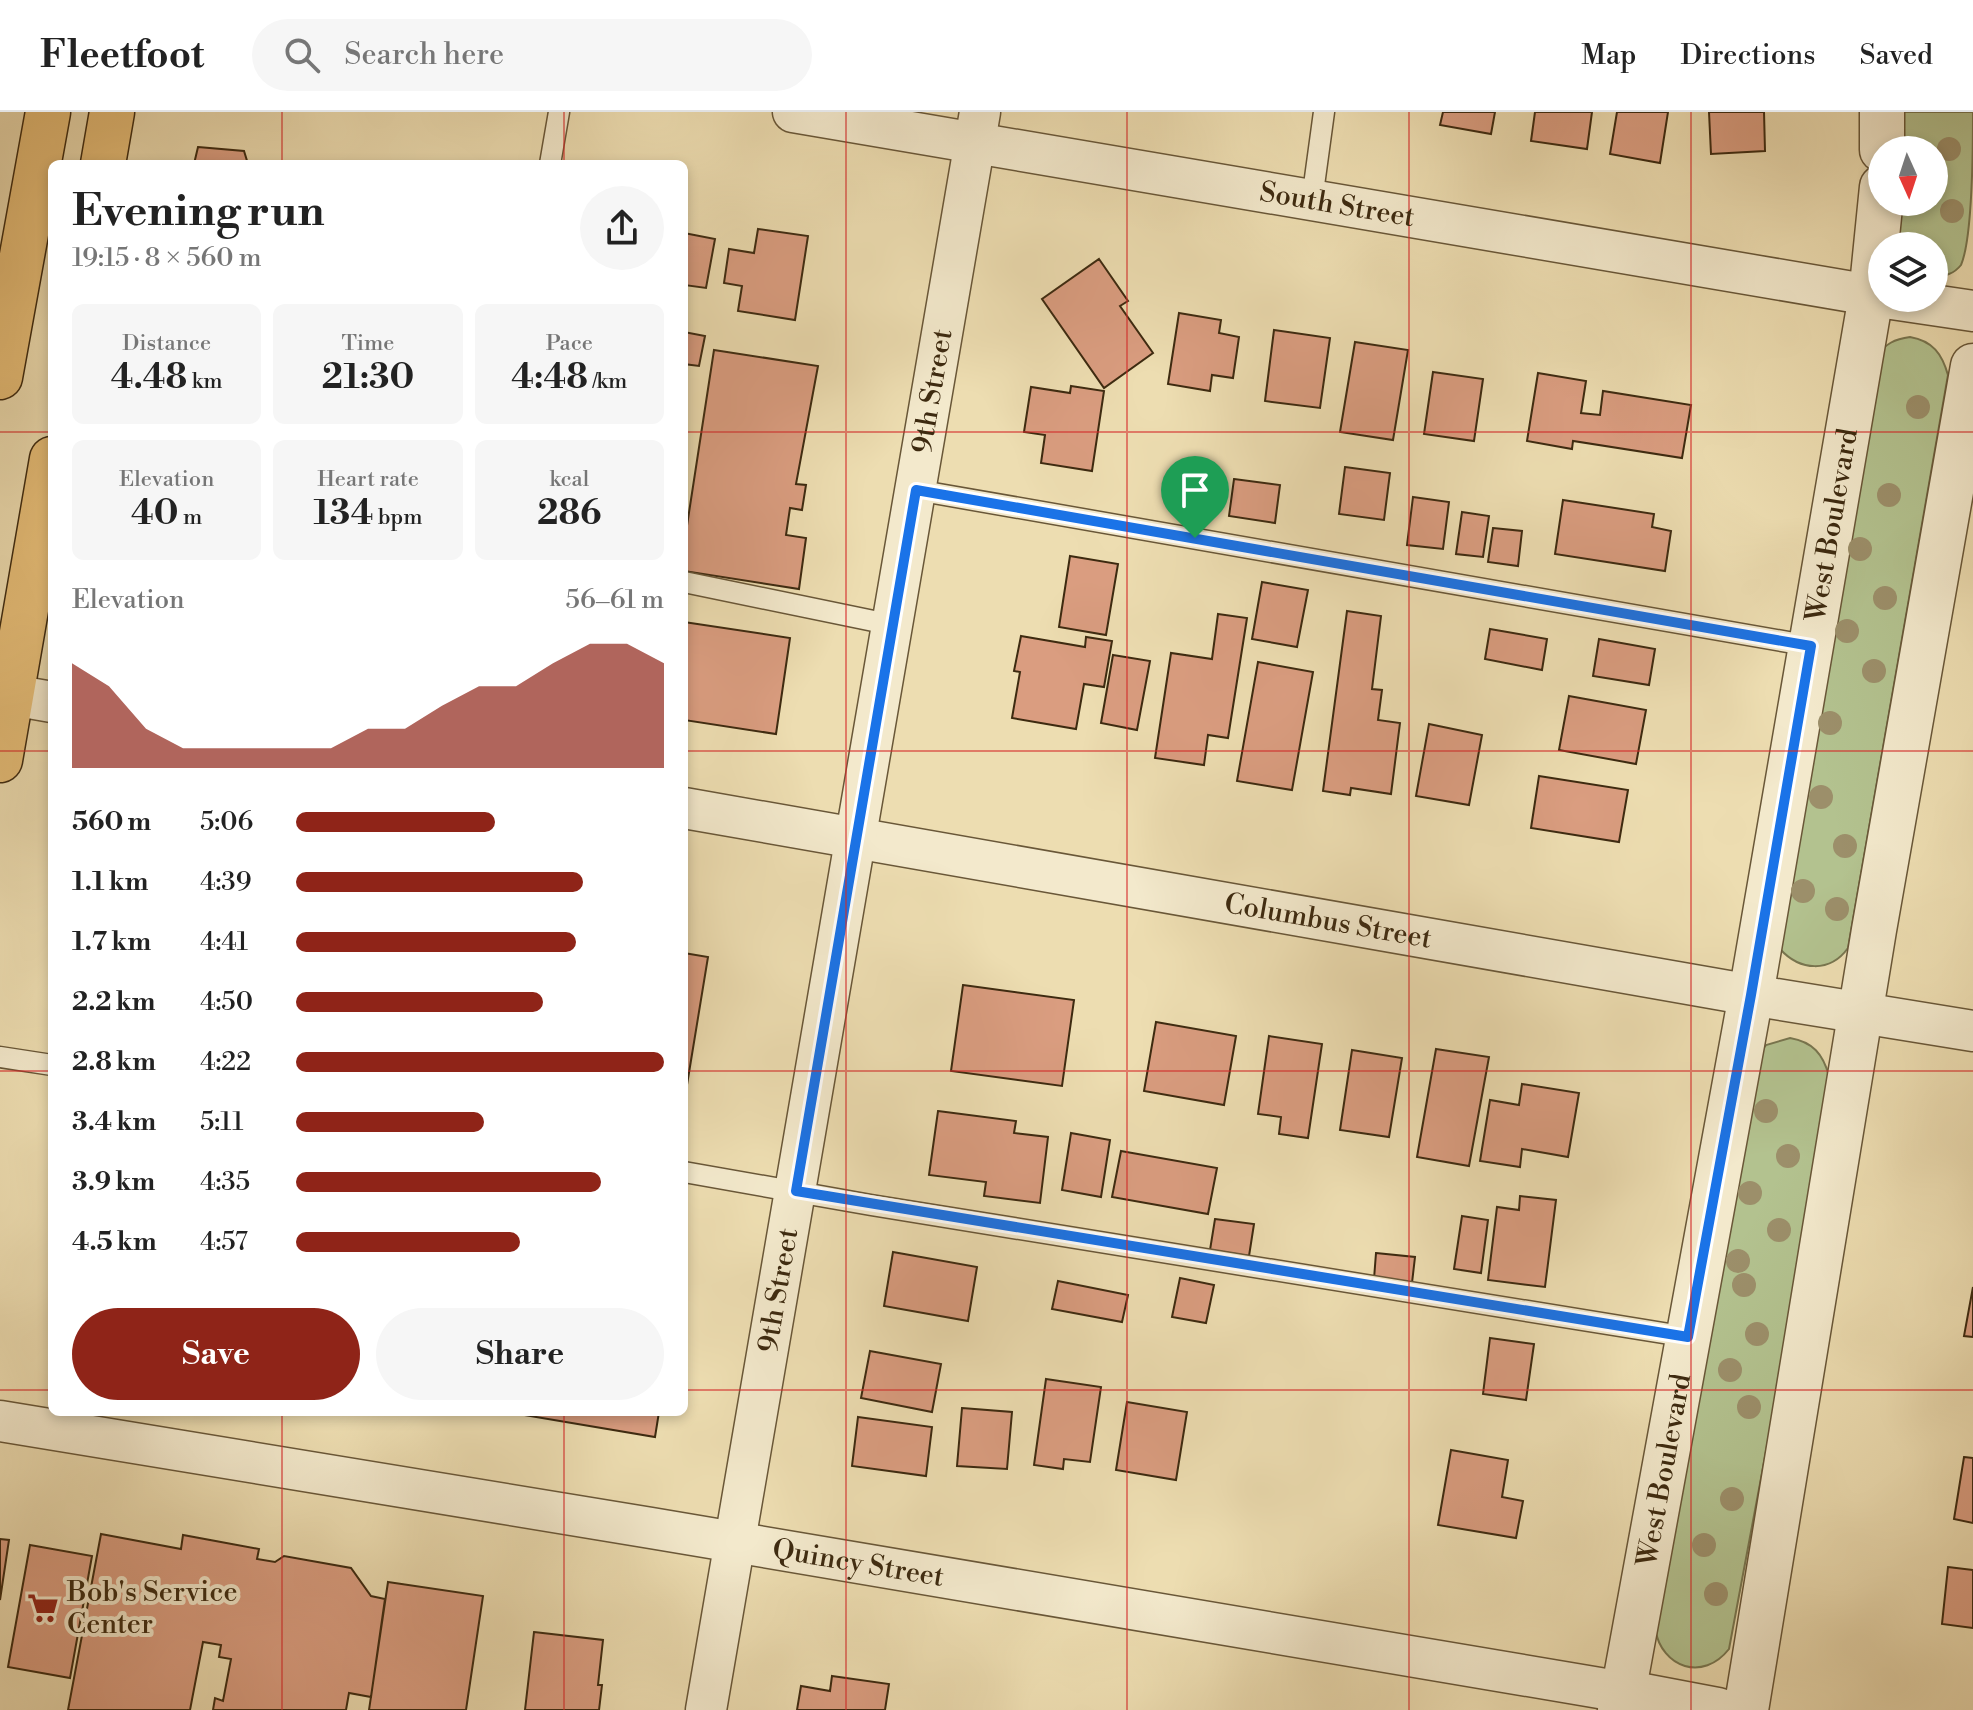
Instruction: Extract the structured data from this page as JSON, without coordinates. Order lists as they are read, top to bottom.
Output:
{
  "streets": {
    "street": [
      "South Street",
      "9th Street",
      "West Boulevard",
      "Columbus Street",
      "Quincy Street"
    ]
  },
  "crossings": [
    ["South Street", "9th Street"],
    ["9th Street", "Columbus Street"],
    ["9th Street", "Quincy Street"],
    ["West Boulevard", "Columbus Street"],
    ["West Boulevard", "Quincy Street"]
  ],
  "places": {
    "supermarket": ["Bob's Service Center"]
  },
  "north": "bottom",
  "page": {
    "header": "Fleetfoot",
    "search": "Search here",
    "nav": ["Map", "Directions", "Saved"],
    "heading": ["Evening run", "19:15 · 8 × 560 m"],
    "stats": [
      ["Distance", "4.48 km"],
      ["Time", "21:30"],
      ["Pace", "4:48 /km"],
      ["Elevation", "40 m"],
      ["Heart rate", "134 bpm"],
      ["kcal", "286"]
    ],
    "chart": ["Elevation", "56–61 m"],
    "list": [
      {
        "name": "560 m",
        "note": "5:06"
      },
      {
        "name": "1.1 km",
        "note": "4:39"
      },
      {
        "name": "1.7 km",
        "note": "4:41"
      },
      {
        "name": "2.2 km",
        "note": "4:50"
      },
      {
        "name": "2.8 km",
        "note": "4:22"
      },
      {
        "name": "3.4 km",
        "note": "5:11"
      },
      {
        "name": "3.9 km",
        "note": "4:35"
      },
      {
        "name": "4.5 km",
        "note": "4:57"
      }
    ],
    "buttons": ["Save", "Share"]
  }
}
